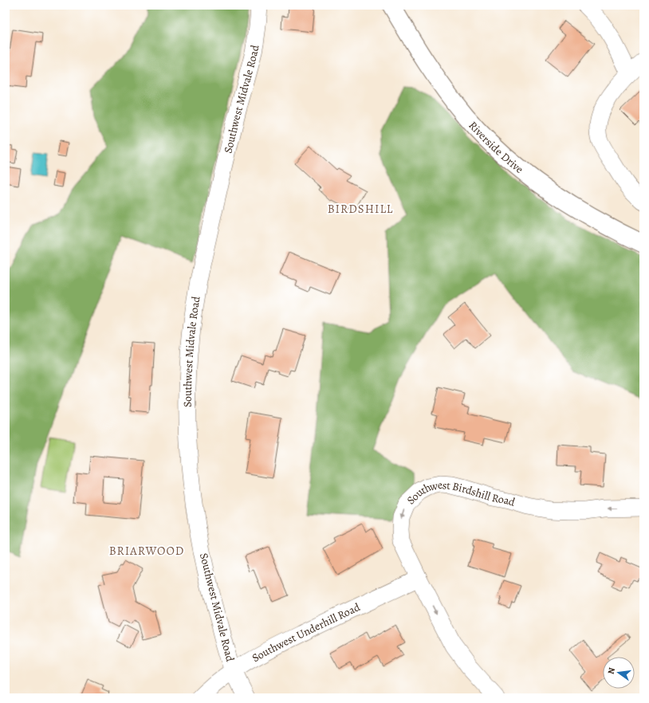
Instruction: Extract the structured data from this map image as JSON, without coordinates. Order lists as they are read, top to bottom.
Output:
{
  "streets": {
    "main road": ["Riverside Drive"],
    "street": ["Southwest Midvale Road", "Southwest Birdshill Road", "Southwest Underhill Road"]
  },
  "crossings": [
    ["Southwest Midvale Road", "Southwest Underhill Road"],
    ["Southwest Birdshill Road", "Southwest Underhill Road"]
  ],
  "districts": ["BIRDSHILL", "BRIARWOOD"],
  "north": "left"
}
